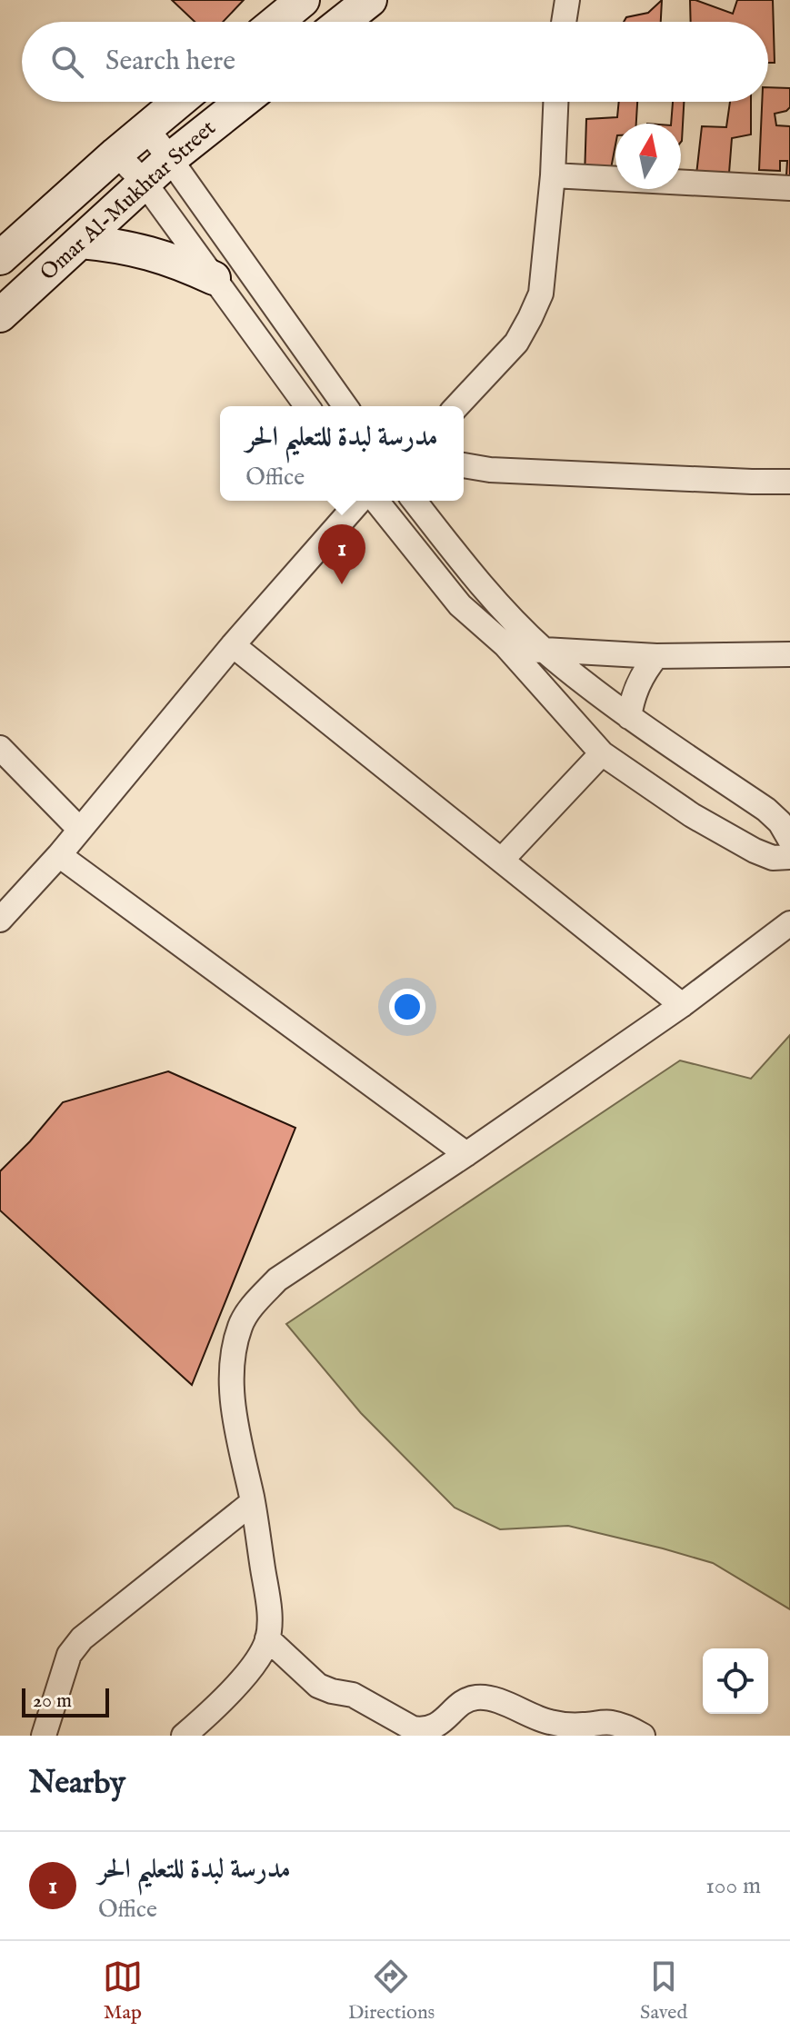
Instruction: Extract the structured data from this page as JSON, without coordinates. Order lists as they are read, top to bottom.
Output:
{
  "streets": {
    "street": ["Omar Al-Mukhtar Street"]
  },
  "scale_bar": "20 m",
  "north": "top",
  "page": {
    "search": "Search here",
    "popup": ["مدرسة لبدة للتعليم الحر", "Office"],
    "pins": "1",
    "scale": "20 m",
    "heading": "Nearby",
    "list": [
      {
        "mark": "1",
        "name": "مدرسة لبدة للتعليم الحر",
        "note": "Office",
        "value": "100 m"
      }
    ],
    "nav": ["Map", "Directions", "Saved"]
  }
}
